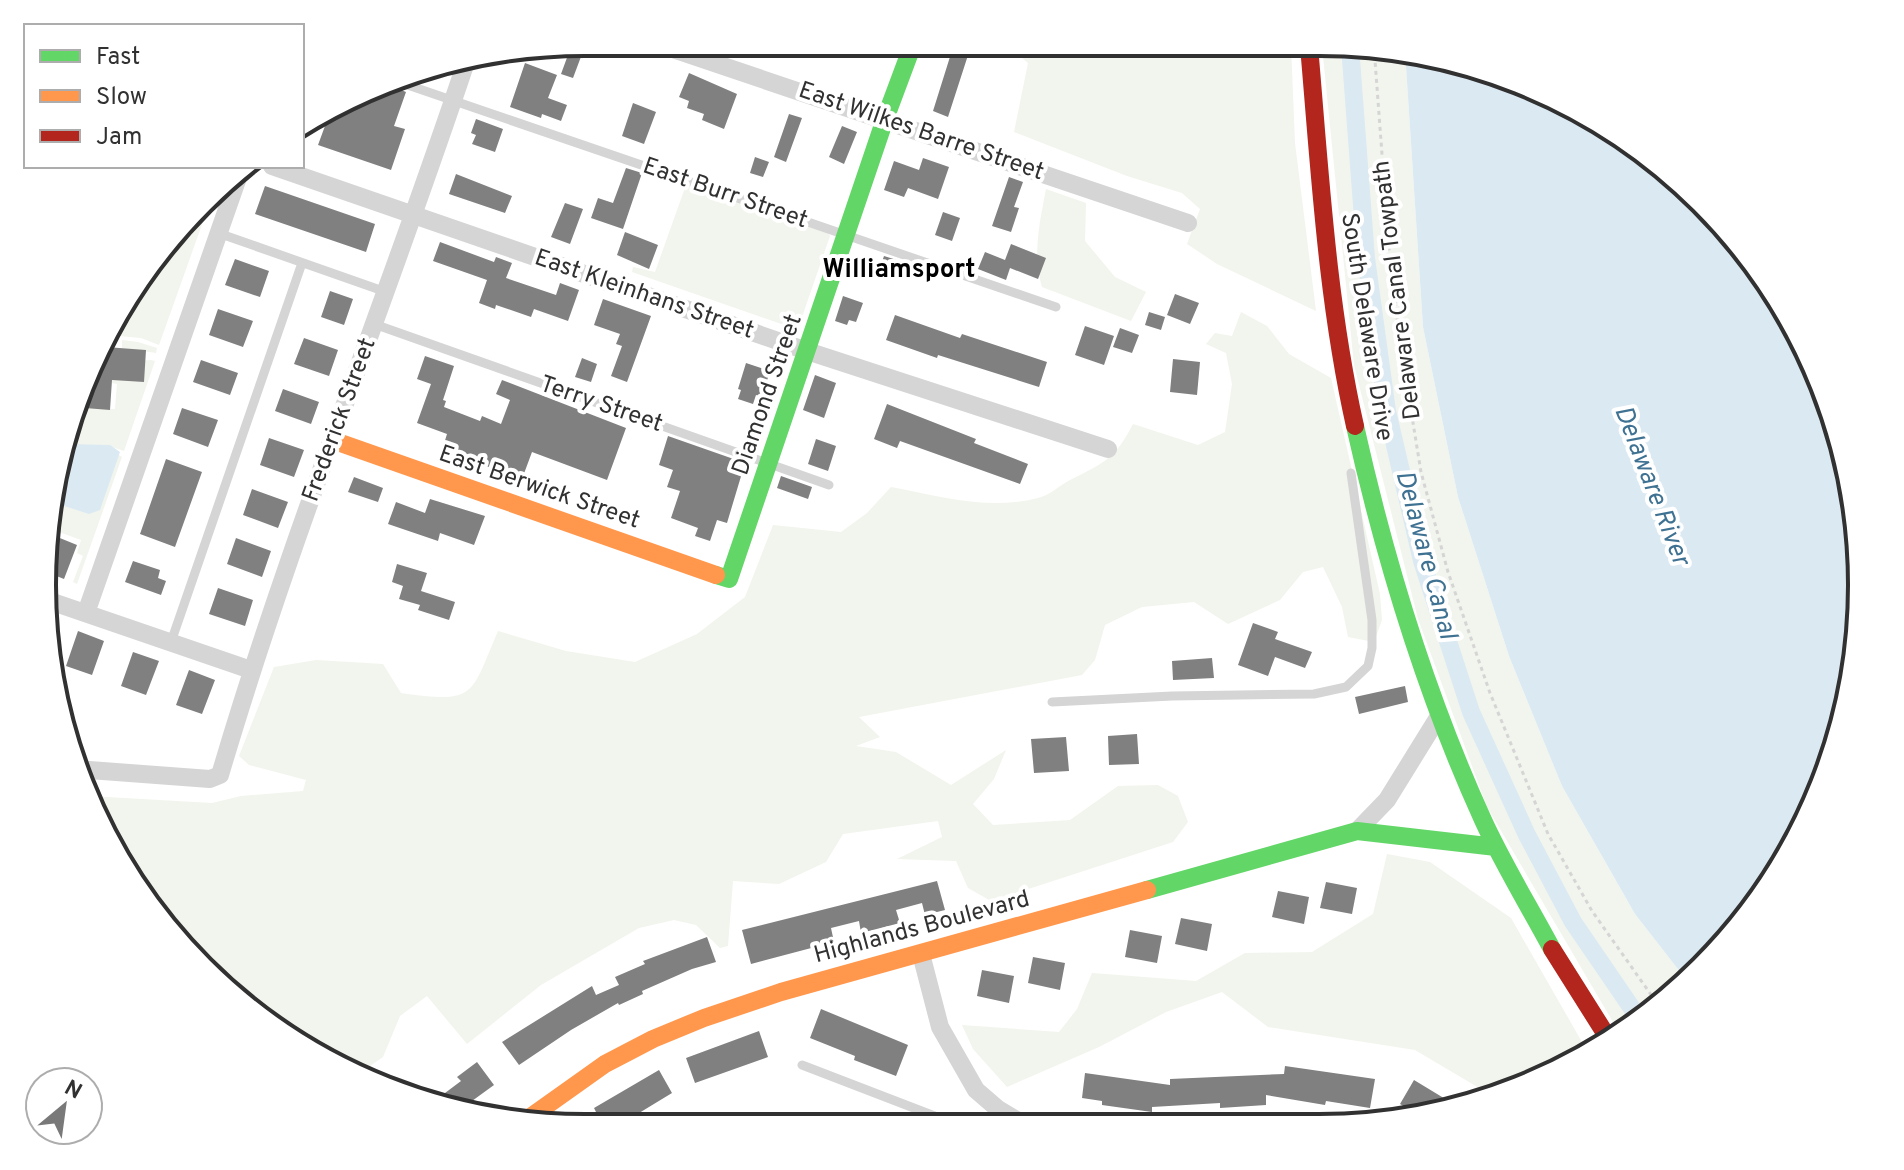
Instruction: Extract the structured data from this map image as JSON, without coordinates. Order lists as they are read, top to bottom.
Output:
{
  "streets": {
    "main road": [
      "South Delaware Drive",
      "Diamond Street",
      "East Berwick Street",
      "Highlands Boulevard"
    ],
    "street": ["East Wilkes Barre Street", "East Kleinhans Street", "Frederick Street"],
    "lane": ["East Burr Street", "Terry Street"],
    "path": ["Delaware Canal Towpath"]
  },
  "crossings": [
    ["East Wilkes Barre Street", "Diamond Street"],
    ["East Burr Street", "Diamond Street"],
    ["East Burr Street", "Frederick Street"],
    ["East Kleinhans Street", "Diamond Street"],
    ["East Kleinhans Street", "Frederick Street"],
    ["South Delaware Drive", "Highlands Boulevard"],
    ["Diamond Street", "Terry Street"],
    ["Diamond Street", "East Berwick Street"],
    ["Terry Street", "Frederick Street"],
    ["Frederick Street", "East Berwick Street"]
  ],
  "districts": ["Williamsport"],
  "water": ["Delaware River", "Delaware Canal"],
  "legend": ["Fast", "Slow", "Jam"],
  "north": "top right"
}
